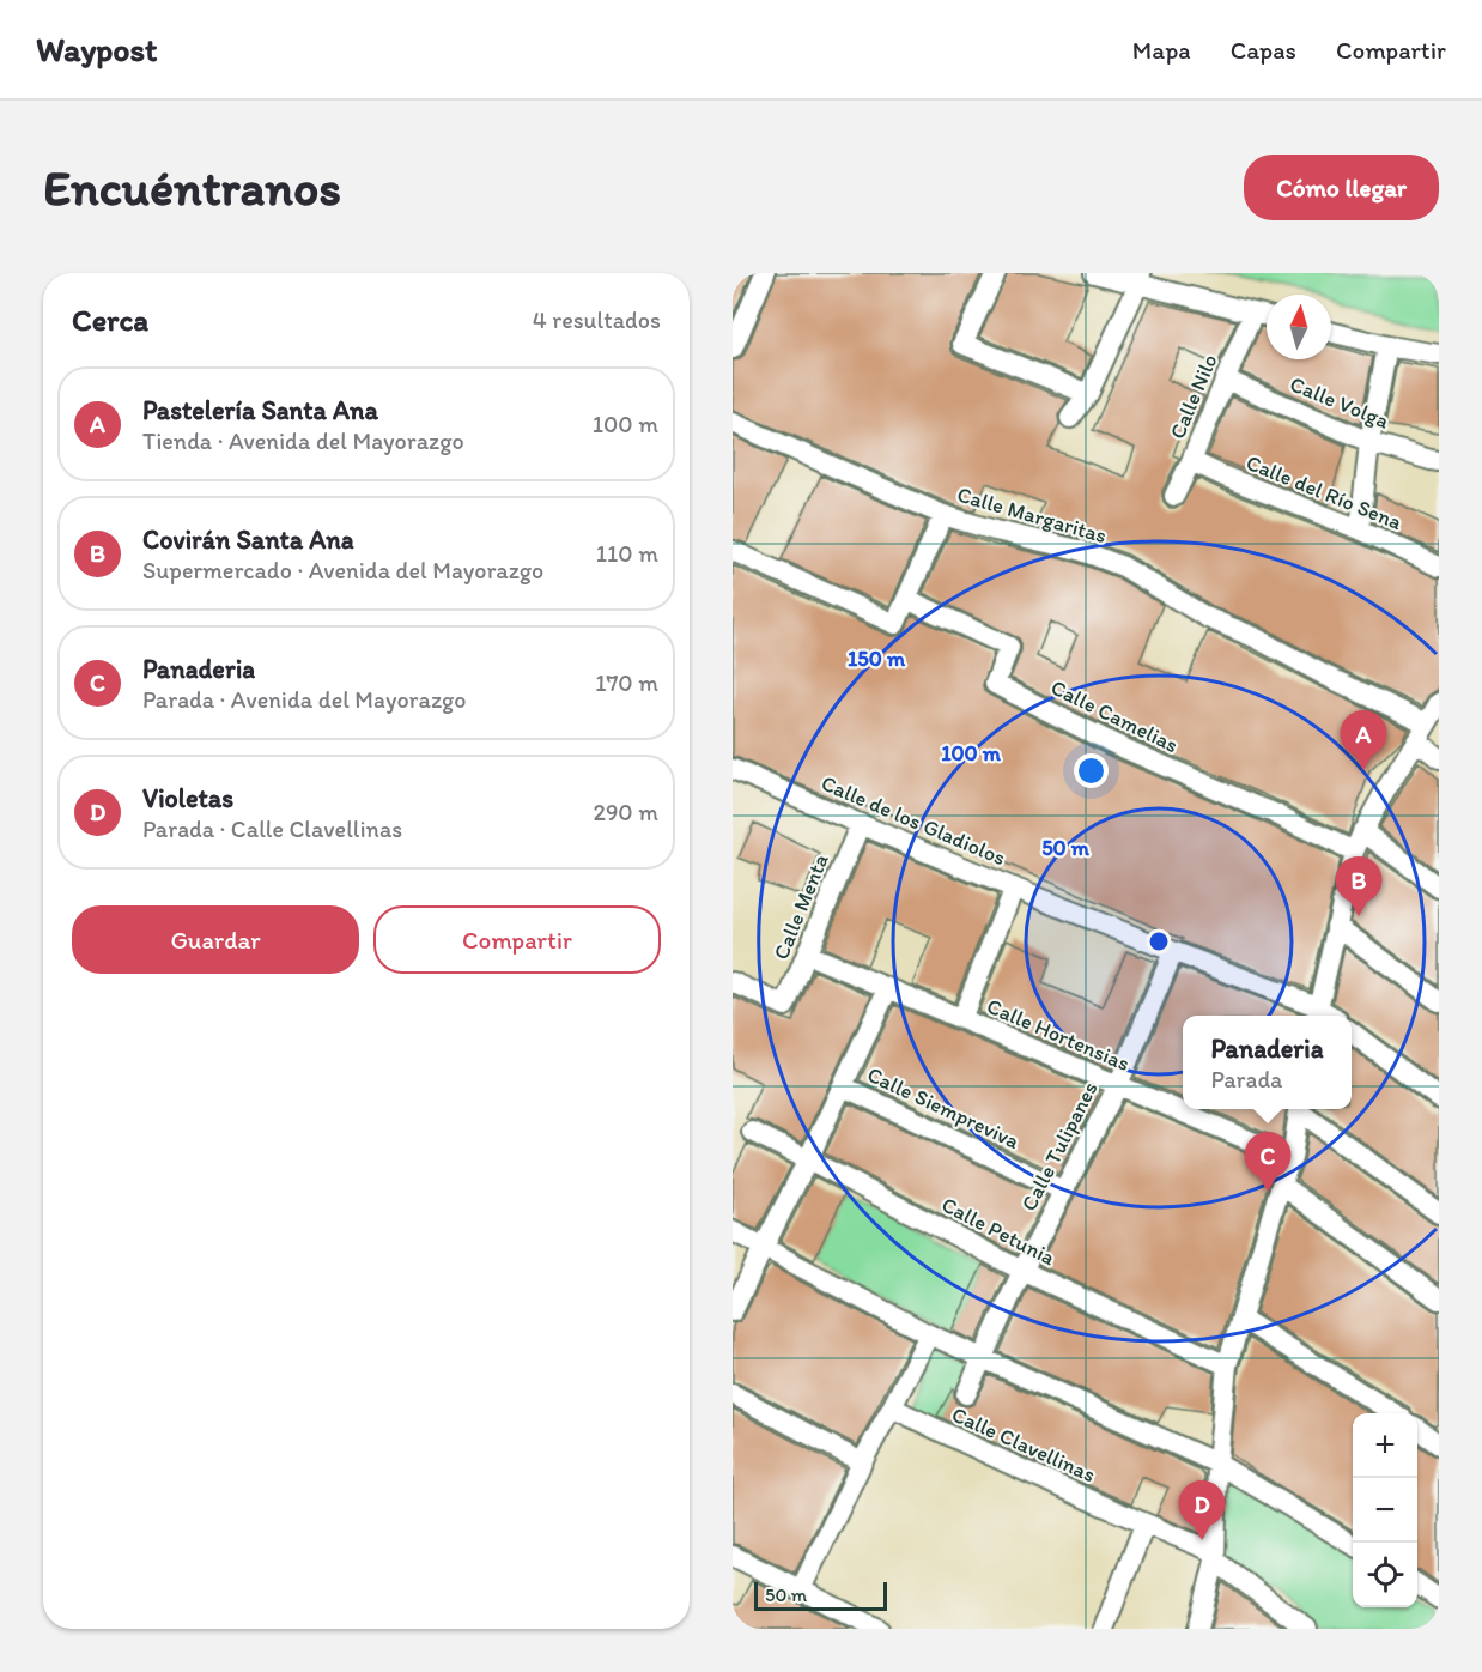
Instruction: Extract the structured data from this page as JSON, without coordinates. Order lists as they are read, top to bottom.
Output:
{
  "streets": {
    "street": [
      "Calle Nilo",
      "Calle Volga",
      "Calle del Río Sena",
      "Calle Margaritas",
      "Calle Camelias",
      "Calle de los Gladiolos",
      "Calle Menta",
      "Calle Hortensias",
      "Calle Siempreviva",
      "Calle Tulipanes",
      "Calle Petunia",
      "Calle Clavellinas"
    ]
  },
  "crossings": [
    ["Calle Nilo", "Calle Volga"],
    ["Calle Nilo", "Calle del Río Sena"],
    ["Calle de los Gladiolos", "Calle Menta"],
    ["Calle de los Gladiolos", "Calle Tulipanes"],
    ["Calle Menta", "Calle Hortensias"],
    ["Calle Hortensias", "Calle Tulipanes"],
    ["Calle Siempreviva", "Calle Tulipanes"],
    ["Calle Tulipanes", "Calle Petunia"]
  ],
  "scale_bar": "50 m",
  "north": "top",
  "page": {
    "header": "Waypost",
    "nav": ["Mapa", "Capas", "Compartir"],
    "buttons": [
      "Cómo llegar",
      ["Guardar", "Compartir"]
    ],
    "title": "Encuéntranos",
    "heading": ["Cerca", "4 resultados"],
    "list": [
      {
        "mark": "A",
        "name": "Pastelería Santa Ana",
        "note": "Tienda · Avenida del Mayorazgo",
        "value": "100 m"
      },
      {
        "mark": "B",
        "name": "Covirán Santa Ana",
        "note": "Supermercado · Avenida del Mayorazgo",
        "value": "110 m"
      },
      {
        "mark": "C",
        "name": "Panaderia",
        "note": "Parada · Avenida del Mayorazgo",
        "value": "170 m"
      },
      {
        "mark": "D",
        "name": "Violetas",
        "note": "Parada · Calle Clavellinas",
        "value": "290 m"
      }
    ],
    "pins": [
      "A",
      "B",
      "C",
      "D"
    ],
    "popup": ["Panaderia", "Parada"],
    "map_buttons": ["+", "−"],
    "scale": "50 m"
  },
  "rings": ["150 m", "100 m", "50 m"]
}
